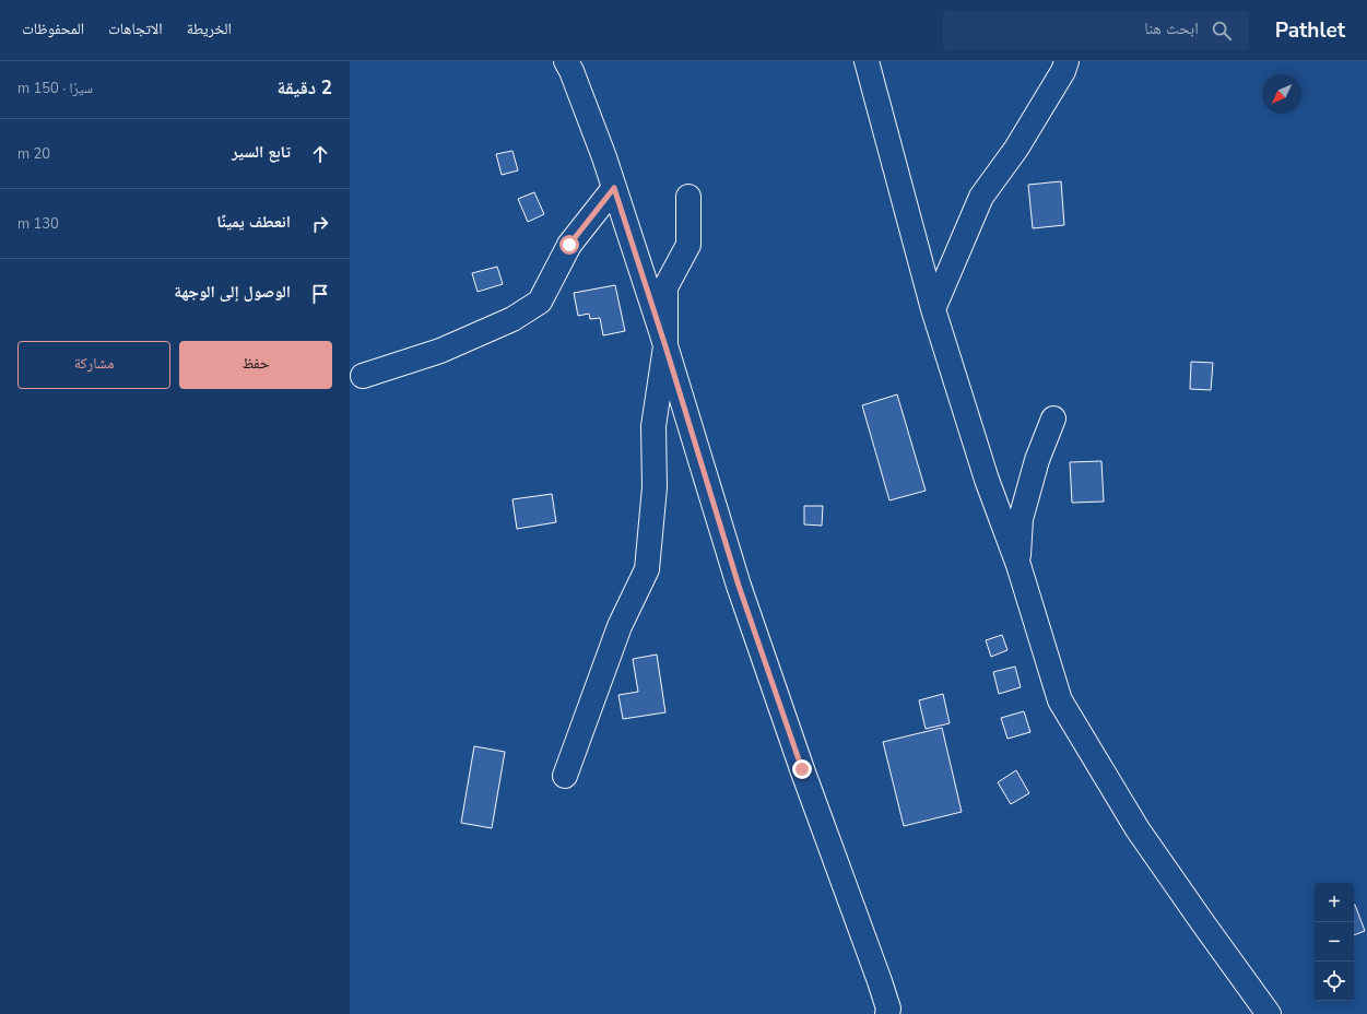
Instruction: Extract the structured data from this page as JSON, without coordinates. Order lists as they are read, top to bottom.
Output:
{
  "north": "bottom left",
  "page": {
    "header": "Pathlet",
    "search": "ابحث هنا",
    "nav": ["الخريطة", "الاتجاهات", "المحفوظات"],
    "heading": ["2 دقيقة", "سيرًا · 150 m"],
    "list": [
      ["تابع السير", "20 m"],
      ["انعطف يمينًا", "130 m"],
      "الوصول إلى الوجهة"
    ],
    "buttons": ["حفظ", "مشاركة"],
    "map_buttons": ["+", "−"]
  }
}
